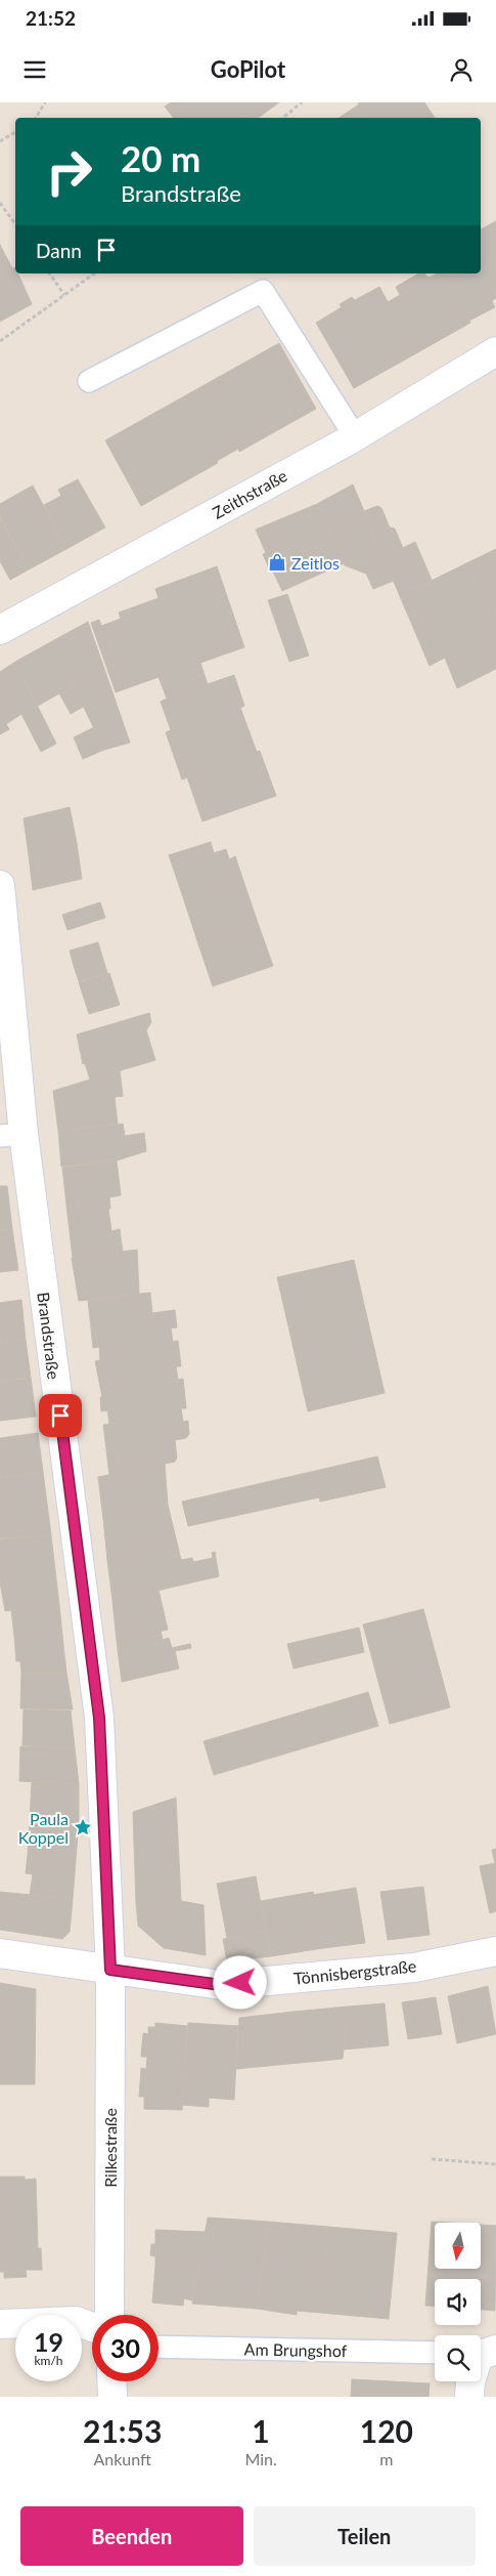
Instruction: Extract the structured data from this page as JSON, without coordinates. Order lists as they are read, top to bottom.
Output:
{
  "streets": {
    "street": [
      "Zeithstraße",
      "Brandstraße",
      "Tönnisbergstraße",
      "Rilkestraße"
    ],
    "lane": ["Am Brungshof"]
  },
  "crossings": [
    ["Brandstraße", "Tönnisbergstraße"],
    ["Brandstraße", "Rilkestraße"],
    ["Tönnisbergstraße", "Rilkestraße"]
  ],
  "places": {
    "shop": ["Zeitlos"],
    "place": ["Paula Koppel"]
  },
  "north": "bottom",
  "page": {
    "status": "21:52",
    "header": "GoPilot",
    "turn": ["20 m", "Brandstraße"],
    "then": "Dann",
    "speed": "19 km/h",
    "limit": "30",
    "eta": [
      "21:53",
      "Ankunft",
      "1",
      "Min.",
      "120",
      "m"
    ],
    "buttons": ["Beenden", "Teilen"]
  }
}
